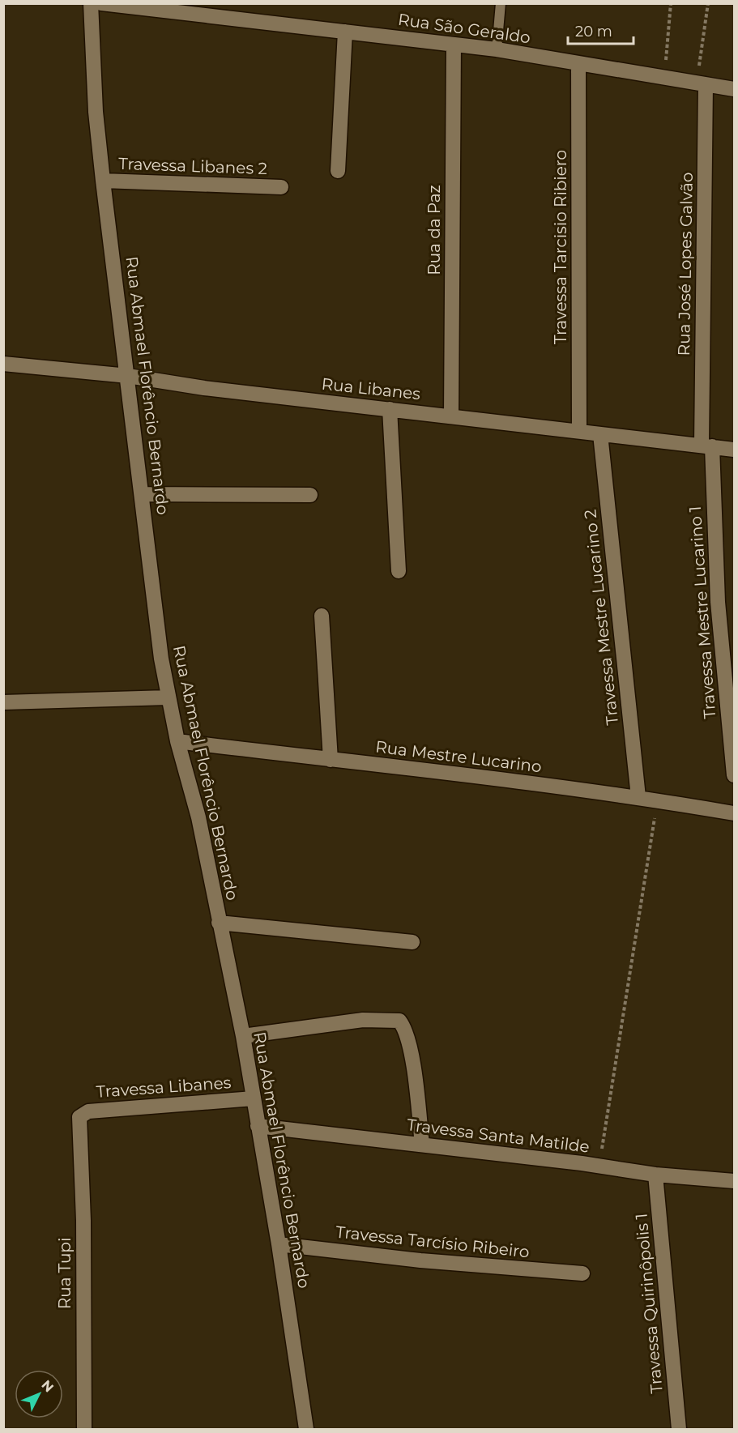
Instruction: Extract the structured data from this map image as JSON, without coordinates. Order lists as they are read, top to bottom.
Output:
{
  "streets": {
    "street": [
      "Rua São Geraldo",
      "Travessa Libanes 2",
      "Rua da Paz",
      "Travessa Tarcisio Ribiero",
      "Rua José Lopes Galvão",
      "Rua Abmael Florêncio Bernardo",
      "Rua Libanes",
      "Travessa Mestre Lucarino 1",
      "Travessa Mestre Lucarino 2",
      "Rua Mestre Lucarino",
      "Travessa Libanes",
      "Travessa Santa Matilde",
      "Travessa Tarcísio Ribeiro",
      "Rua Tupi",
      "Travessa Quirinôpolis 1"
    ]
  },
  "crossings": [
    ["Rua São Geraldo", "Rua da Paz"],
    ["Rua São Geraldo", "Travessa Tarcisio Ribiero"],
    ["Rua São Geraldo", "Rua José Lopes Galvão"],
    ["Travessa Libanes 2", "Rua Abmael Florêncio Bernardo"],
    ["Rua da Paz", "Rua Libanes"],
    ["Travessa Tarcisio Ribiero", "Rua Libanes"],
    ["Rua José Lopes Galvão", "Rua Libanes"],
    ["Rua José Lopes Galvão", "Travessa Mestre Lucarino 1"],
    ["Rua Abmael Florêncio Bernardo", "Rua Libanes"],
    ["Rua Abmael Florêncio Bernardo", "Rua Mestre Lucarino"],
    ["Rua Abmael Florêncio Bernardo", "Travessa Libanes"],
    ["Rua Abmael Florêncio Bernardo", "Travessa Santa Matilde"],
    ["Rua Abmael Florêncio Bernardo", "Travessa Tarcísio Ribeiro"],
    ["Rua Libanes", "Travessa Mestre Lucarino 1"],
    ["Rua Libanes", "Travessa Mestre Lucarino 2"],
    ["Travessa Mestre Lucarino 2", "Rua Mestre Lucarino"],
    ["Travessa Libanes", "Rua Tupi"],
    ["Travessa Santa Matilde", "Travessa Quirinôpolis 1"]
  ],
  "scale_bar": "20 m",
  "north": "top right"
}
